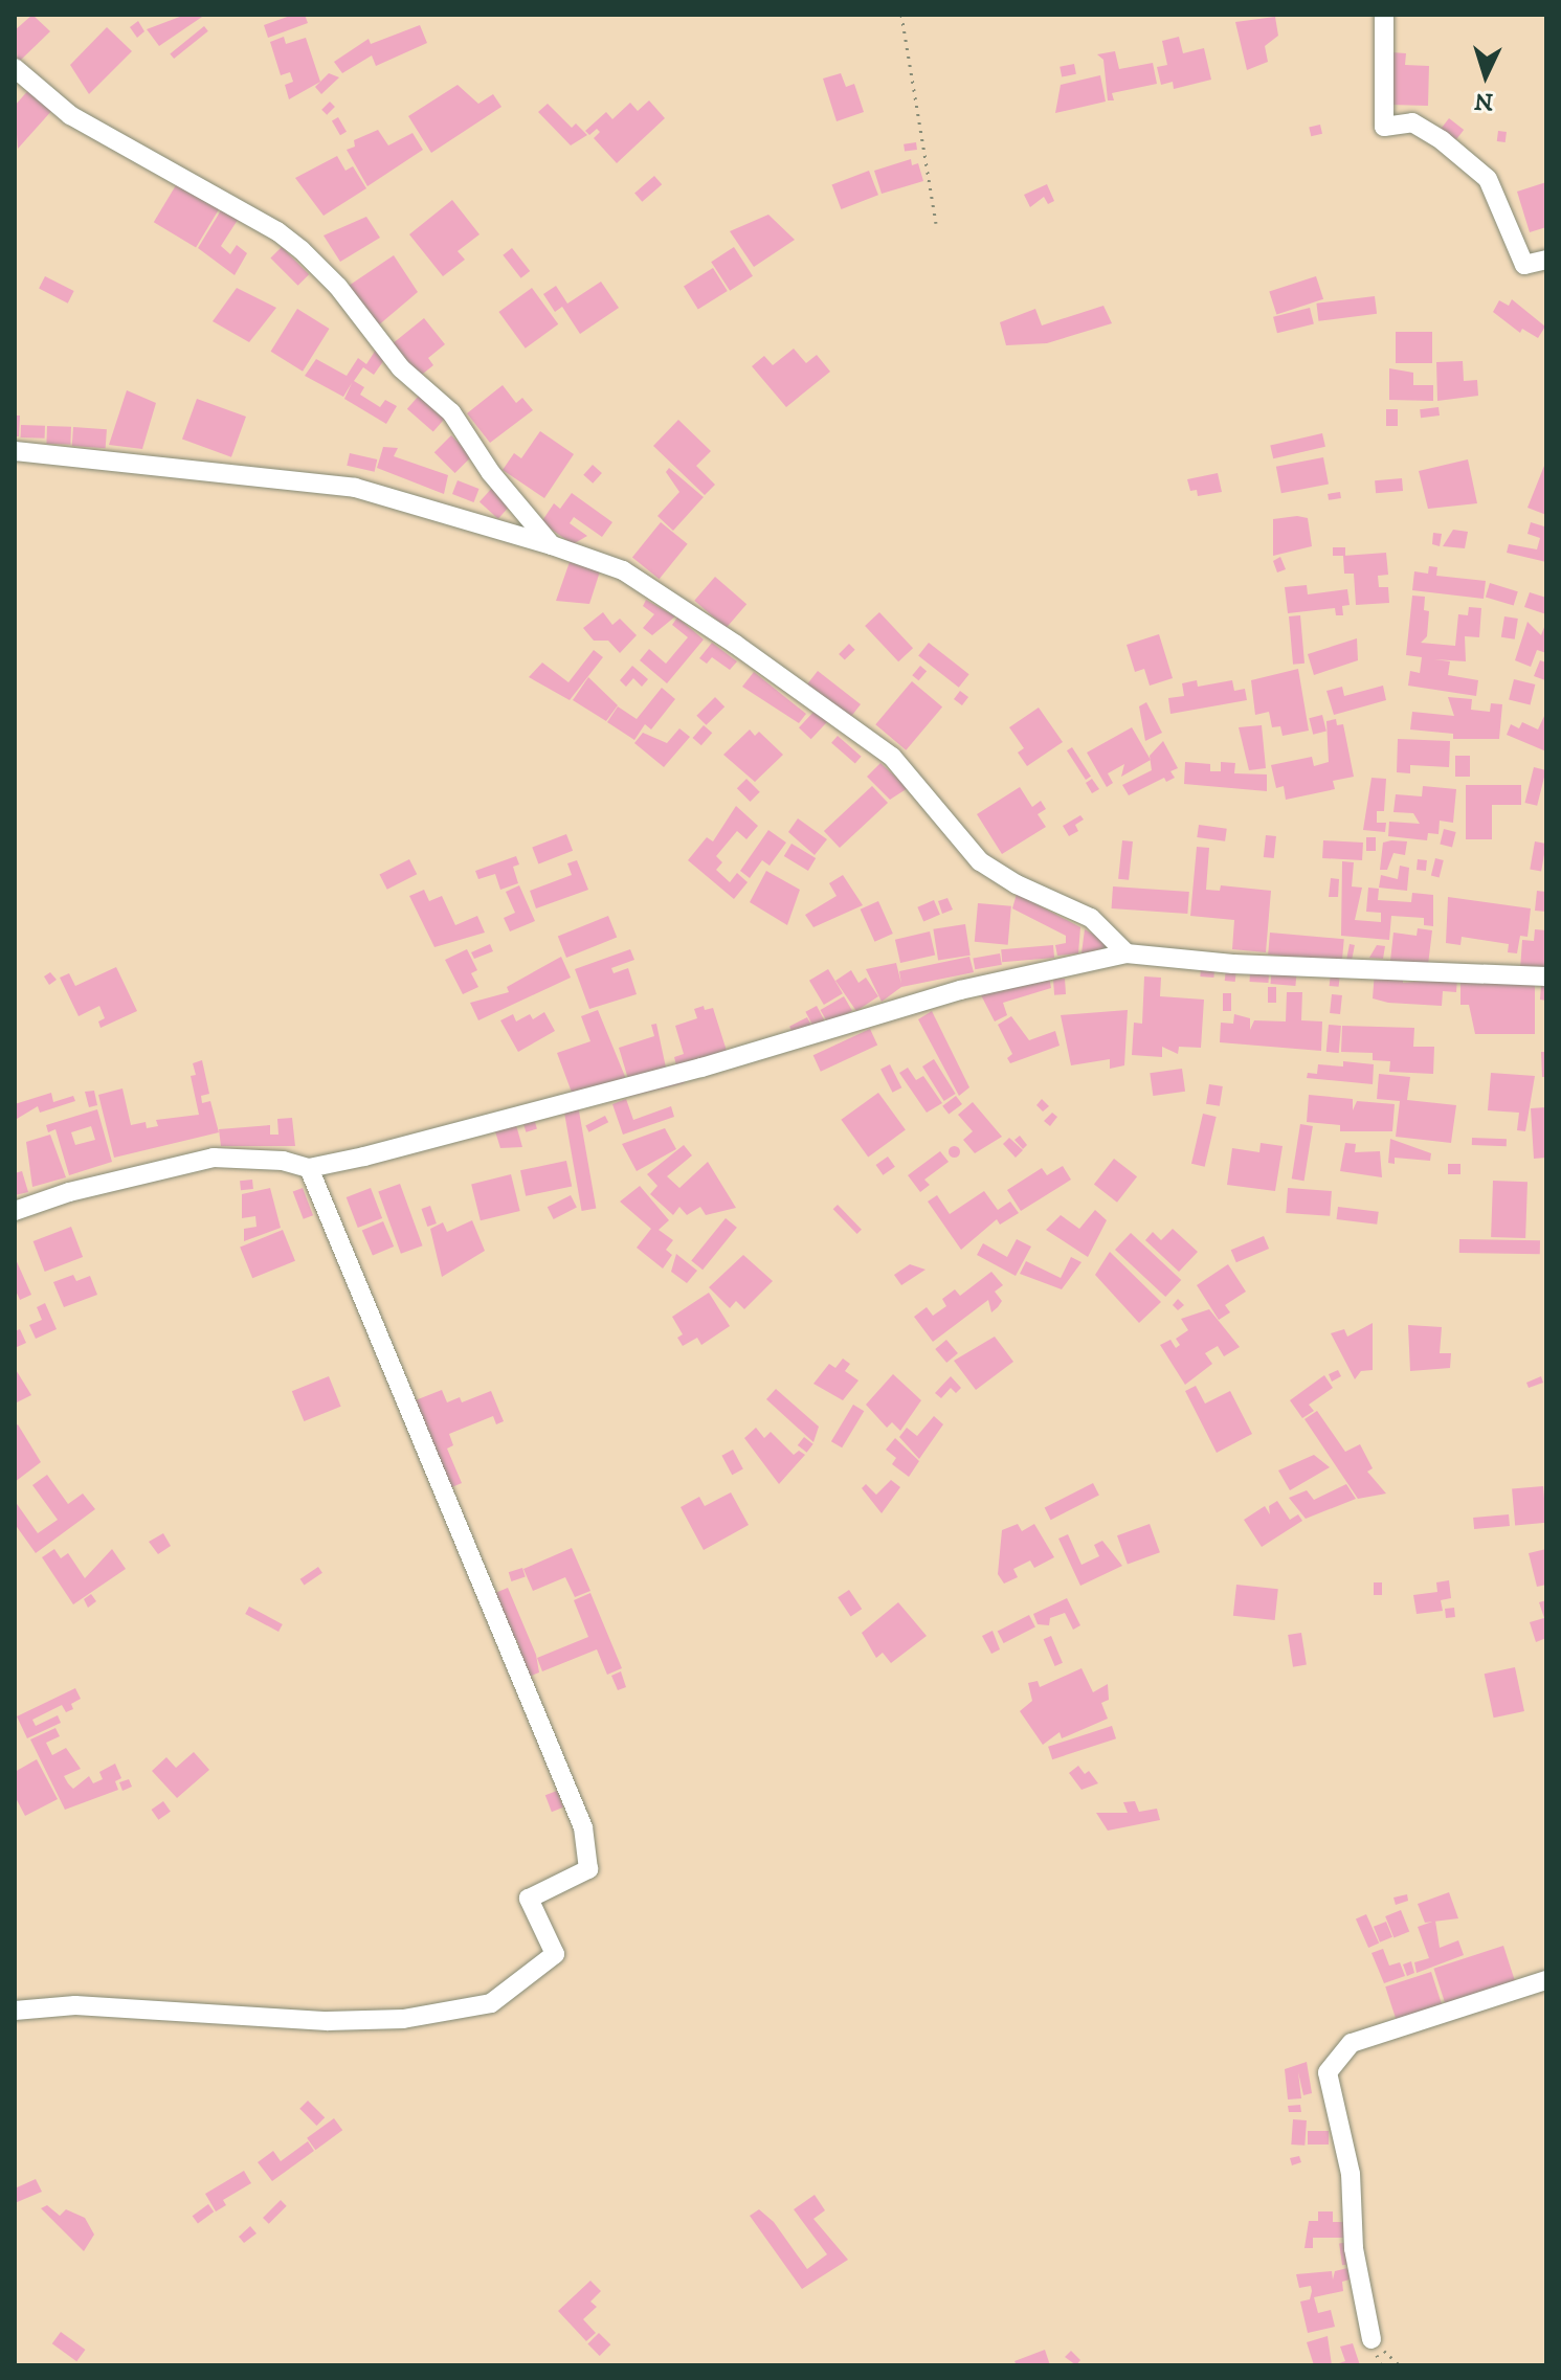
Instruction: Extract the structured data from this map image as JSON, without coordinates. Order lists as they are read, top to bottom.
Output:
{
  "north": "bottom"
}
